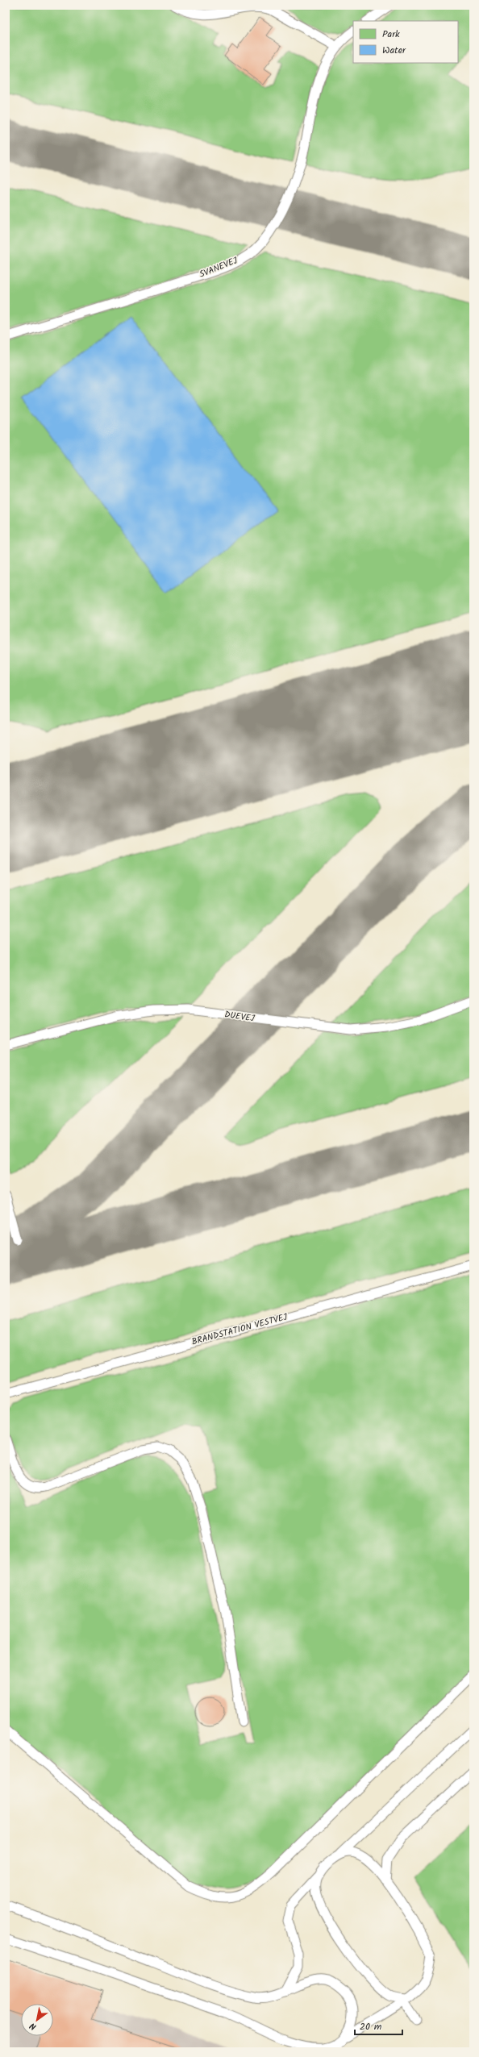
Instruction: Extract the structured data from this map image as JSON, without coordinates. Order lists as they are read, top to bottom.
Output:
{
  "streets": {
    "lane": ["SVANEVEJ", "DUEVEJ", "BRANDSTATION VESTVEJ"]
  },
  "legend": ["Park", "Water"],
  "scale_bar": "20 m",
  "north": "bottom left"
}
